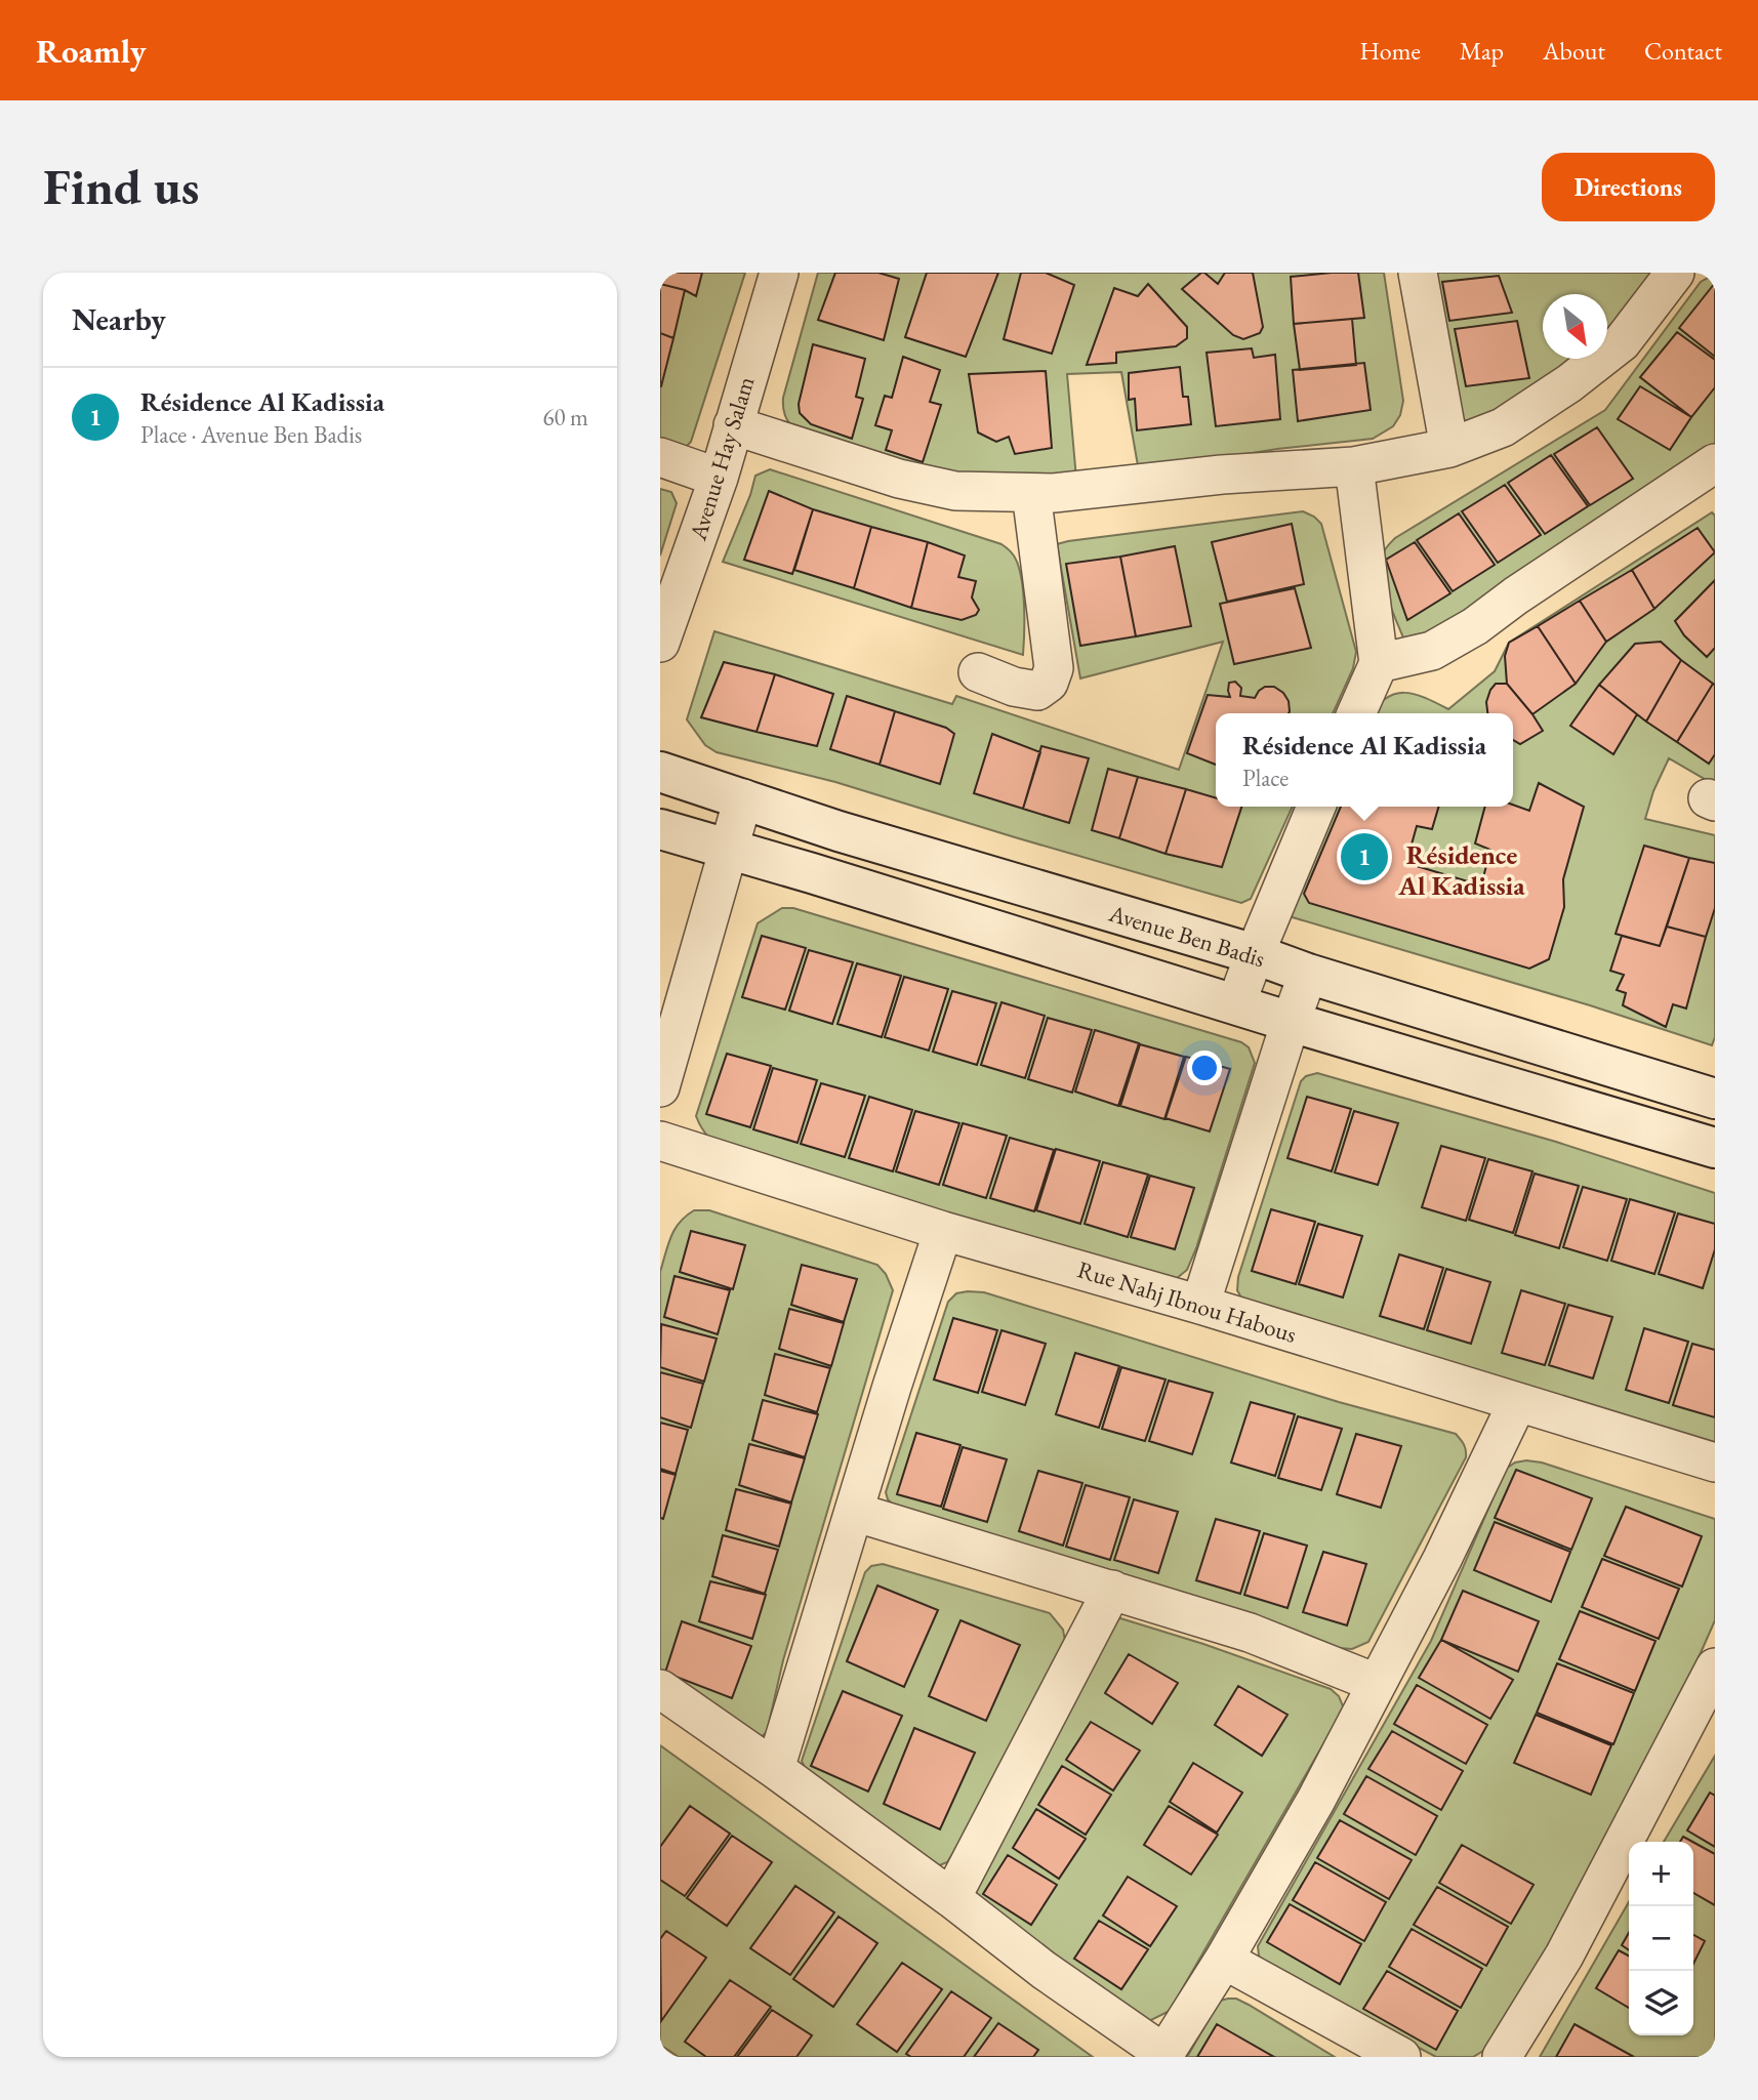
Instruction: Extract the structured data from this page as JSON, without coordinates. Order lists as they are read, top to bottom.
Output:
{
  "streets": {
    "main road": ["Avenue Ben Badis"],
    "street": ["Avenue Hay Salam", "Rue Nahj Ibnou Habous"]
  },
  "districts": ["Résidence Al Kadissia"],
  "north": "bottom right",
  "page": {
    "header": "Roamly",
    "nav": [
      "Home",
      "Map",
      "About",
      "Contact"
    ],
    "buttons": "Directions",
    "title": "Find us",
    "heading": "Nearby",
    "list": [
      {
        "mark": "1",
        "name": "Résidence Al Kadissia",
        "note": "Place · Avenue Ben Badis",
        "value": "60 m"
      }
    ],
    "popup": ["Résidence Al Kadissia", "Place"],
    "pins": "1",
    "map_buttons": ["+", "−"]
  }
}
